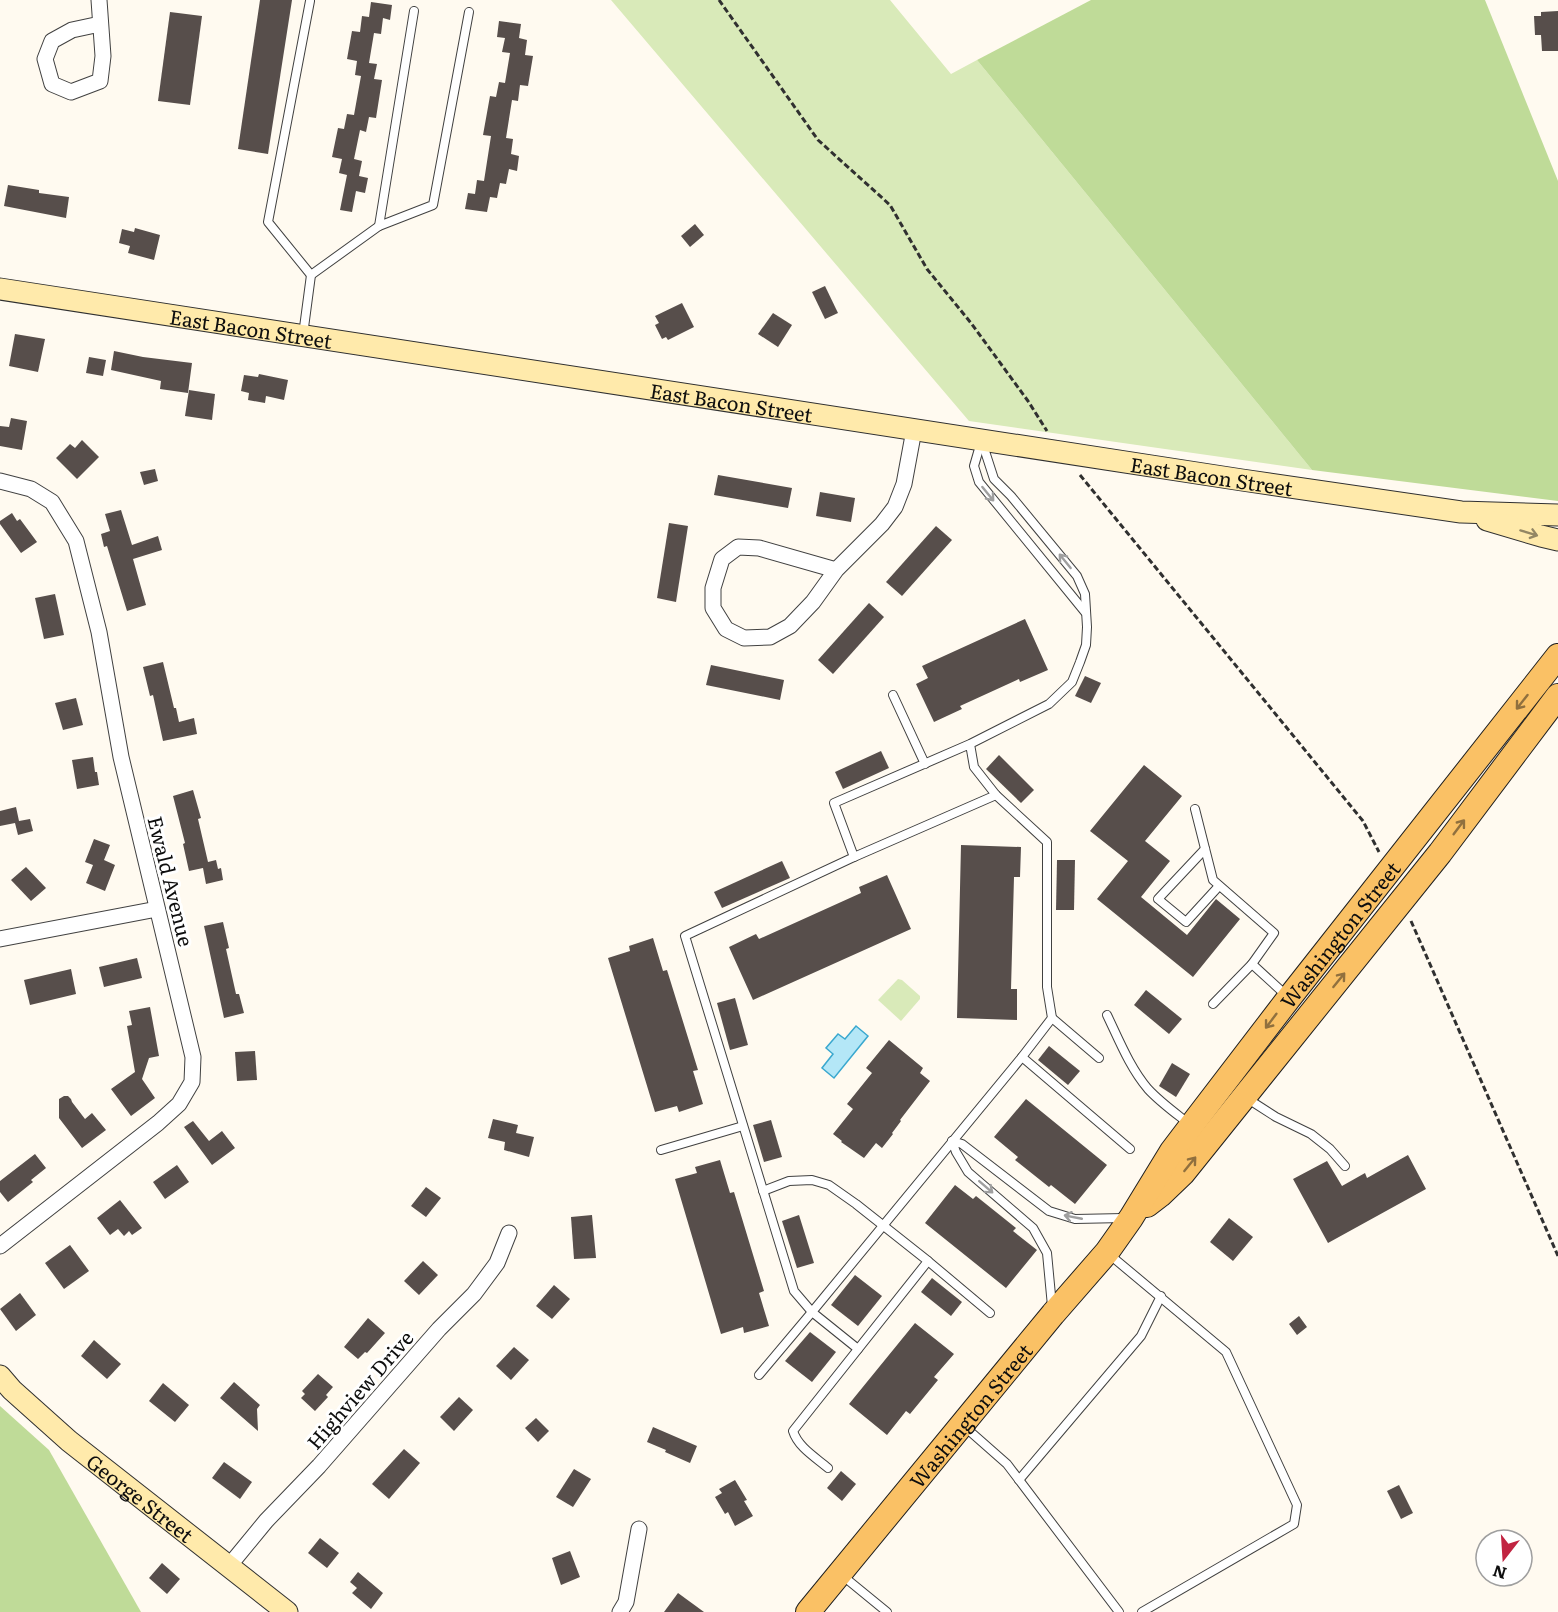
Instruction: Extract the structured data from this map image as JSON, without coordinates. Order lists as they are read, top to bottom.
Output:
{
  "streets": {
    "main road": ["East Bacon Street", "Washington Street", "George Street"],
    "street": ["Ewald Avenue", "Highview Drive"]
  },
  "crossings": [
    ["Highview Drive", "George Street"]
  ],
  "north": "bottom"
}
